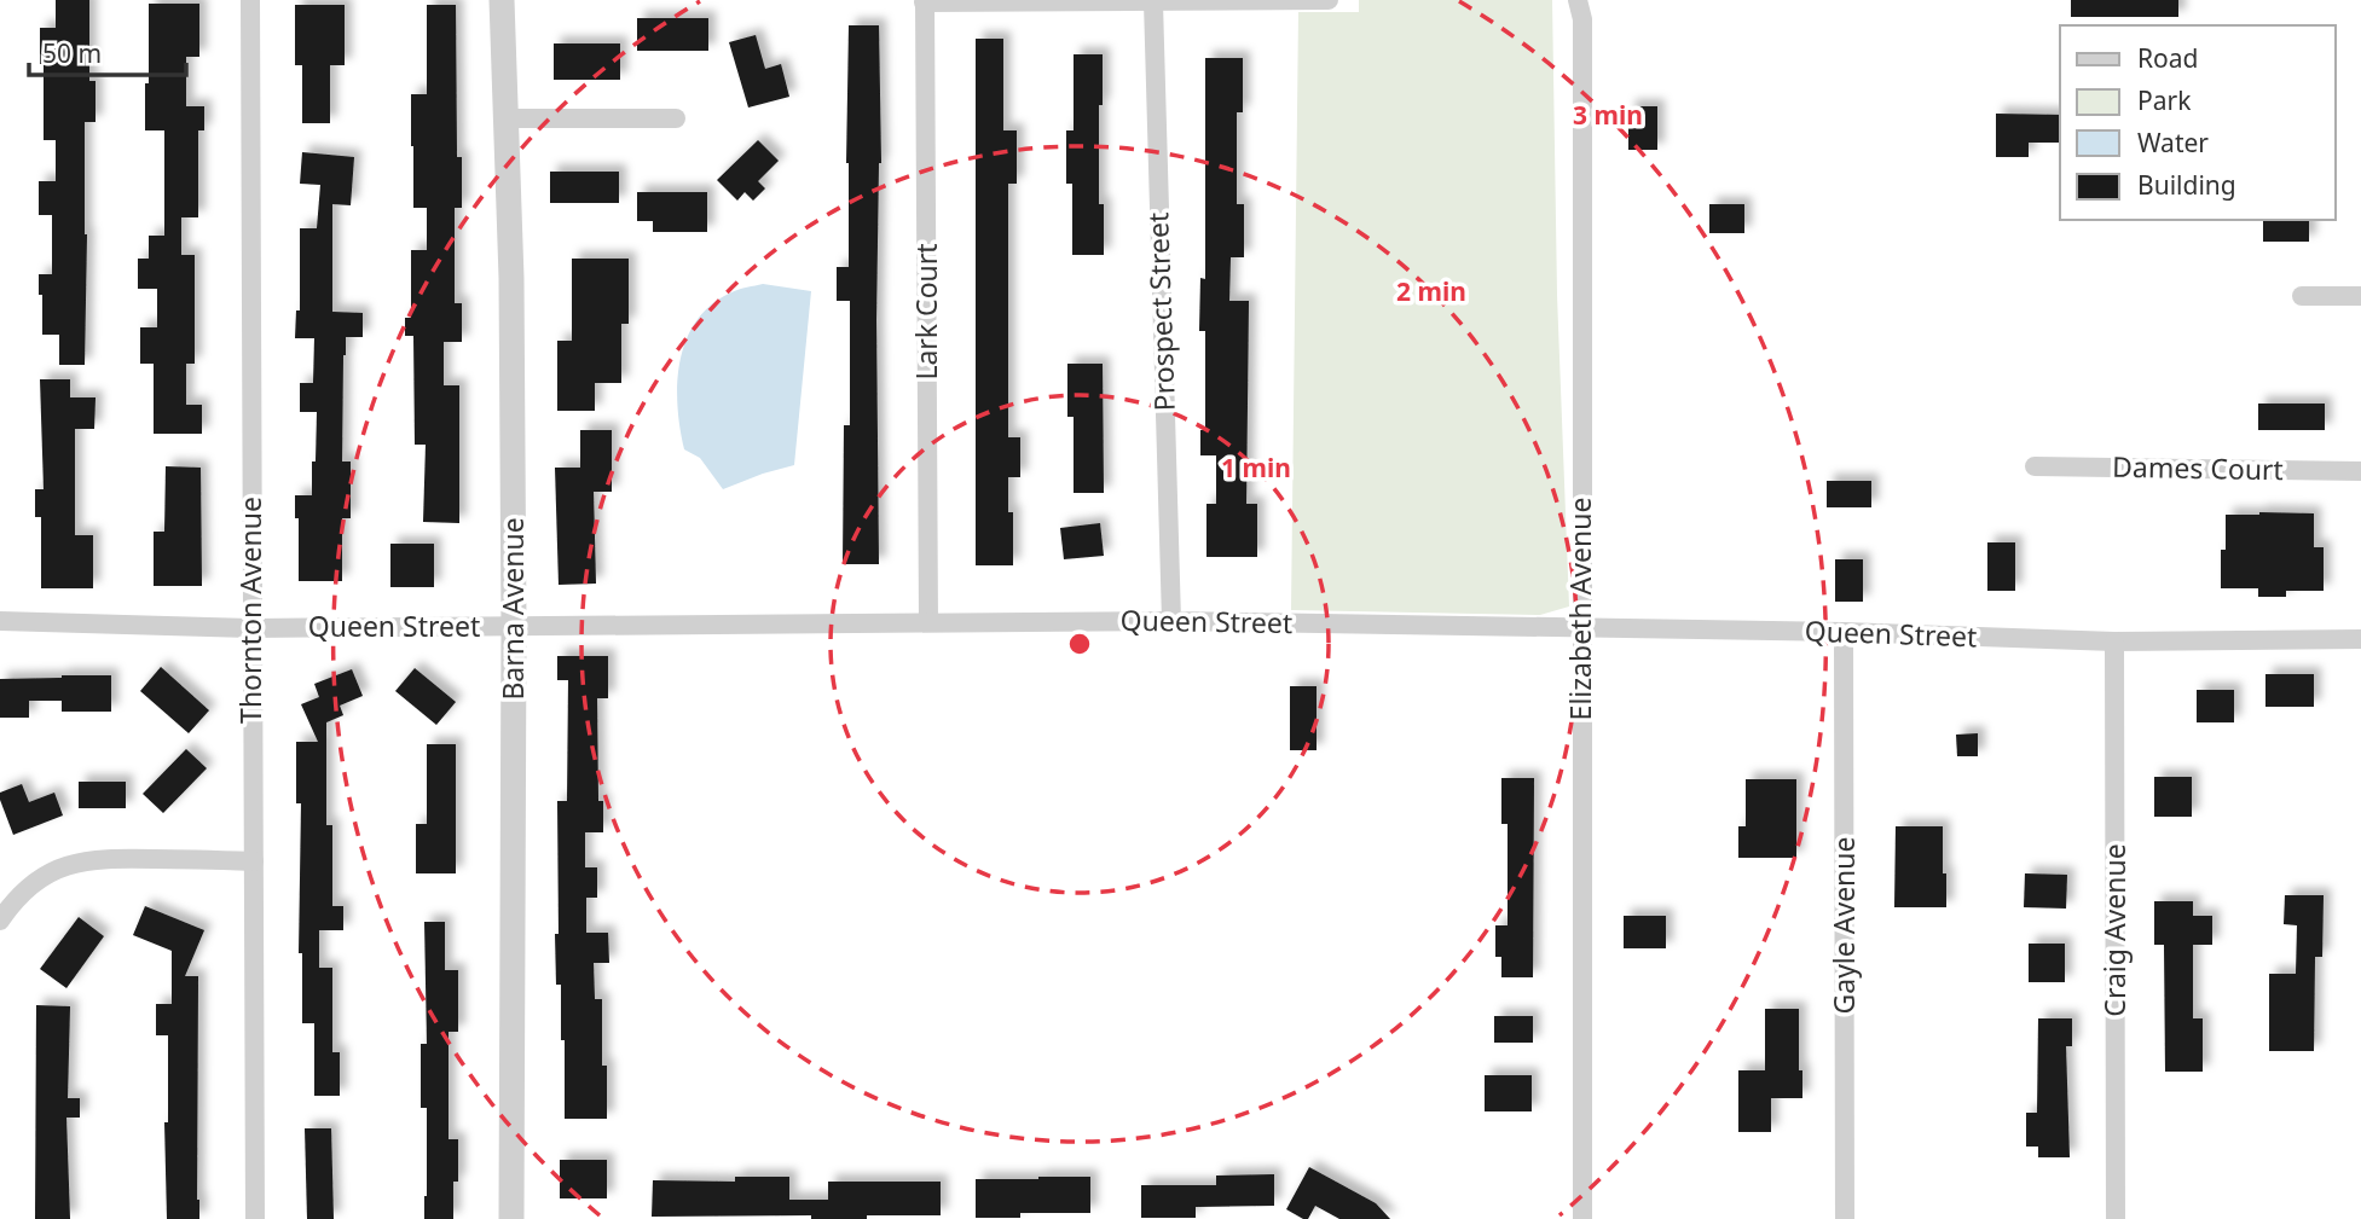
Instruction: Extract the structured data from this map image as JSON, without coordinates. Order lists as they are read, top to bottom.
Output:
{
  "streets": {
    "street": [
      "Lark Court",
      "Prospect Street",
      "Dames Court",
      "Barna Avenue",
      "Elizabeth Avenue",
      "Thornton Avenue",
      "Queen Street",
      "Gayle Avenue",
      "Craig Avenue"
    ]
  },
  "crossings": [
    ["Lark Court", "Queen Street"],
    ["Prospect Street", "Queen Street"],
    ["Barna Avenue", "Queen Street"],
    ["Elizabeth Avenue", "Queen Street"],
    ["Thornton Avenue", "Queen Street"],
    ["Queen Street", "Gayle Avenue"],
    ["Queen Street", "Craig Avenue"]
  ],
  "legend": [
    "Road",
    "Park",
    "Water",
    "Building"
  ],
  "scale_bar": "50 m",
  "rings": ["3 min", "2 min", "1 min"]
}
